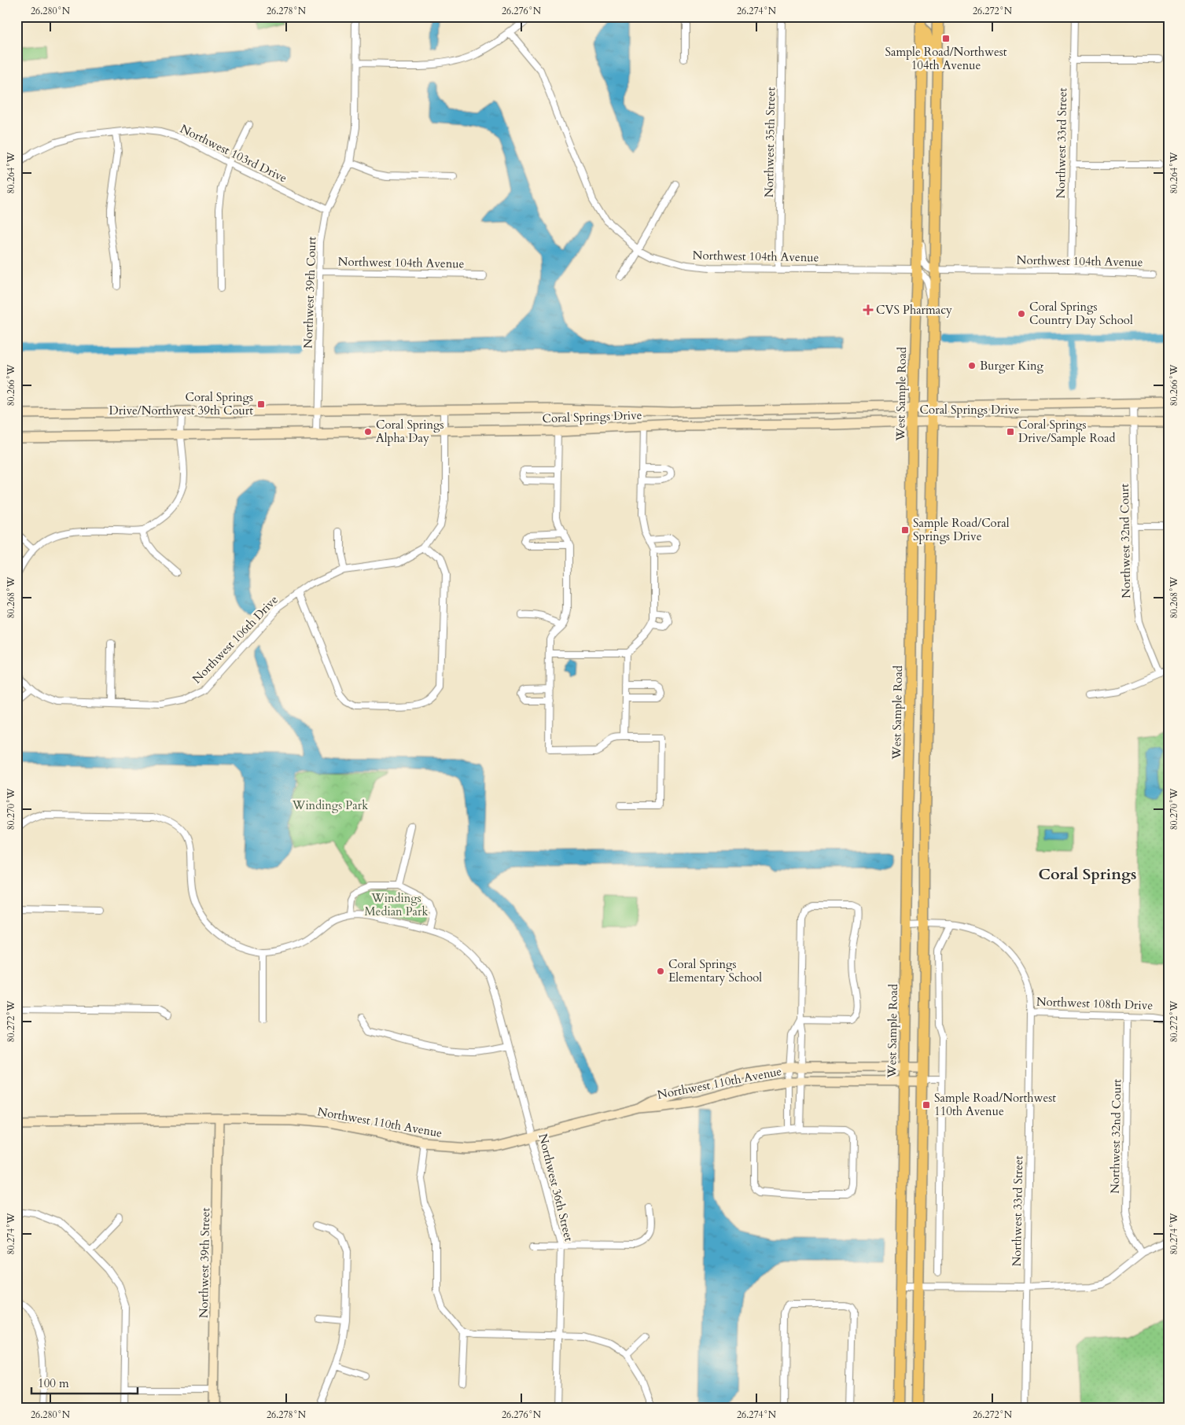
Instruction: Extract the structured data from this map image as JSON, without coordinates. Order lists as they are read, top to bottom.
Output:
{
  "streets": {
    "main road": [
      "West Sample Road",
      "Coral Springs Drive",
      "Northwest 110th Avenue",
      "Northwest 39th Street"
    ],
    "street": [
      "Northwest 35th Street",
      "Northwest 33rd Street",
      "Northwest 103rd Drive",
      "Northwest 104th Avenue",
      "Northwest 39th Court",
      "Northwest 32nd Court",
      "Northwest 106th Drive",
      "Northwest 108th Drive",
      "Northwest 36th Street"
    ]
  },
  "crossings": [
    ["Northwest 35th Street", "Northwest 104th Avenue"],
    ["Northwest 33rd Street", "Northwest 104th Avenue"],
    ["Northwest 33rd Street", "Northwest 108th Drive"],
    ["Northwest 103rd Drive", "Northwest 39th Court"],
    ["Northwest 104th Avenue", "Northwest 39th Court"],
    ["Northwest 104th Avenue", "West Sample Road"],
    ["Northwest 39th Court", "Coral Springs Drive"],
    ["West Sample Road", "Coral Springs Drive"],
    ["West Sample Road", "Northwest 108th Drive"],
    ["West Sample Road", "Northwest 110th Avenue"],
    ["Coral Springs Drive", "Northwest 32nd Court"],
    ["Northwest 32nd Court", "Northwest 108th Drive"],
    ["Northwest 110th Avenue", "Northwest 36th Street"],
    ["Northwest 110th Avenue", "Northwest 39th Street"]
  ],
  "districts": ["Coral Springs"],
  "parks": ["Windings Park", "Windings Median Park"],
  "places": {
    "transit": [
      "Sample Road/Northwest 104th Avenue",
      "Coral Springs Drive/Northwest 39th Court",
      "Coral Springs Drive/Sample Road",
      "Sample Road/Coral Springs Drive",
      "Sample Road/Northwest 110th Avenue"
    ],
    "health": ["CVS Pharmacy"],
    "other": [
      "Coral Springs Country Day School",
      "Burger King",
      "Coral Springs Alpha Day",
      "Coral Springs Elementary School"
    ]
  },
  "scale_bar": "100 m",
  "coordinates": [
    "26.280°N",
    "26.278°N",
    "26.276°N",
    "26.274°N",
    "26.272°N",
    "80.264°W",
    "80.266°W",
    "80.268°W",
    "80.270°W",
    "80.272°W",
    "80.274°W"
  ]
}
